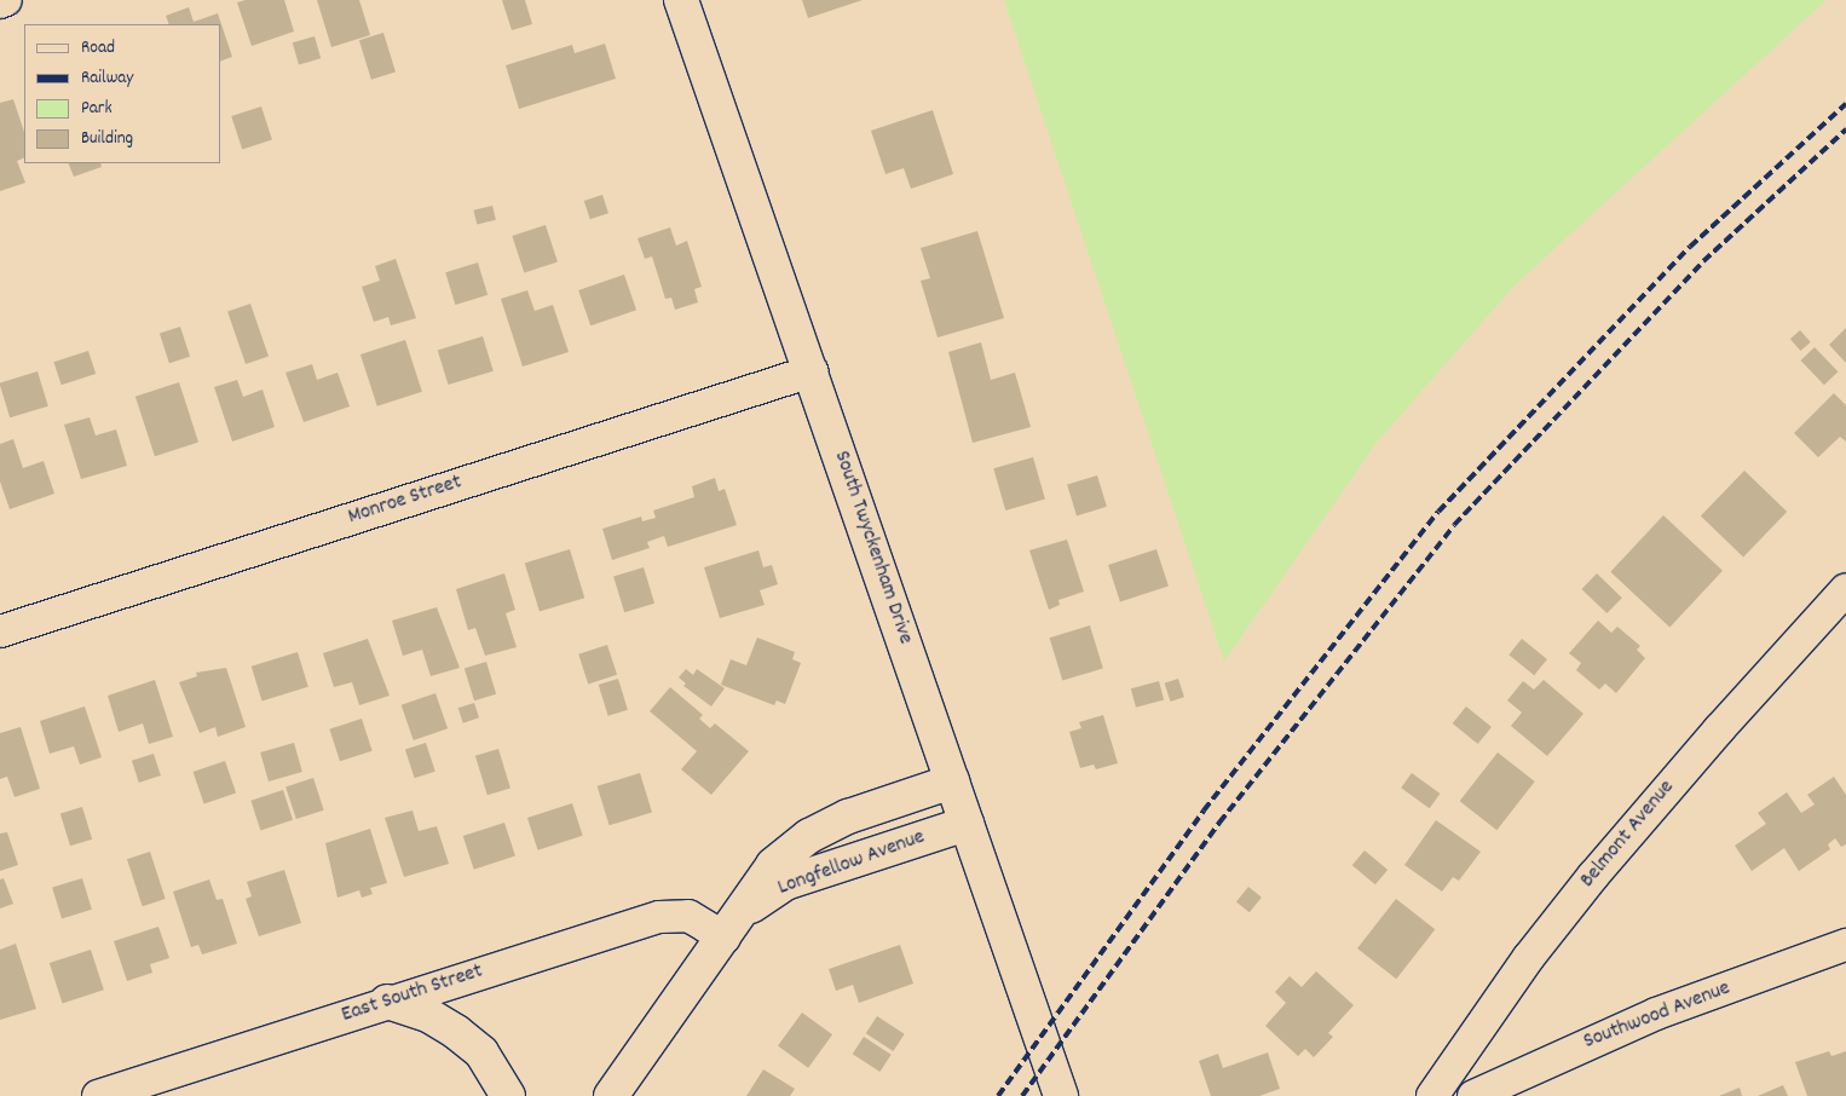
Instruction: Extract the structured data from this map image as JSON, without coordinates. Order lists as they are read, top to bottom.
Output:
{
  "streets": {
    "street": [
      "Monroe Street",
      "South Twyckenham Drive",
      "Belmont Avenue",
      "Longfellow Avenue",
      "East South Street",
      "Southwood Avenue"
    ]
  },
  "crossings": [
    ["Monroe Street", "South Twyckenham Drive"],
    ["South Twyckenham Drive", "Longfellow Avenue"],
    ["Longfellow Avenue", "East South Street"]
  ],
  "legend": [
    "Road",
    "Railway",
    "Park",
    "Building"
  ]
}
